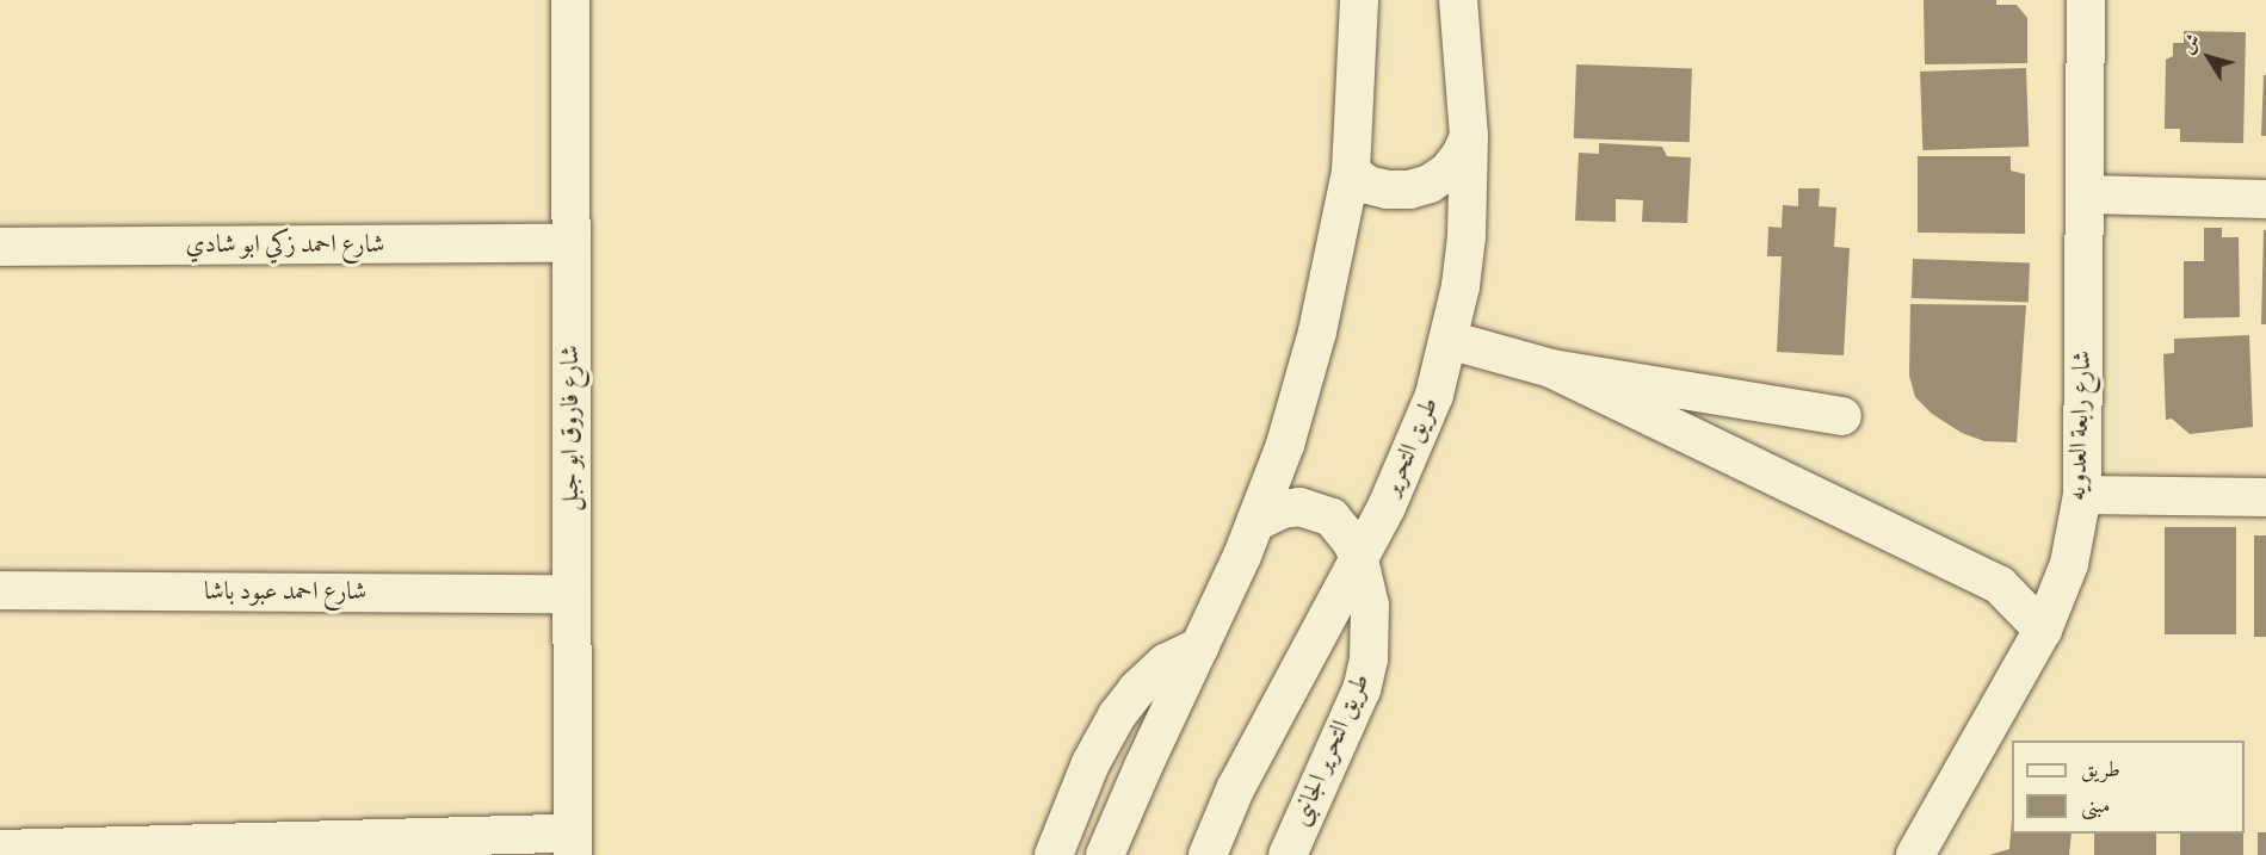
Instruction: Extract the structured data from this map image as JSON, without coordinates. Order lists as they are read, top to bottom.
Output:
{
  "streets": {
    "street": [
      "شارع احمد زكي ابو شادي",
      "شارع رابعة العدويه",
      "شارع فاروق ابو جبل",
      "طريق التحرير",
      "شارع احمد عبود باشا",
      "طريق التحرير الجانبى"
    ]
  },
  "crossings": [
    ["شارع احمد زكي ابو شادي", "شارع فاروق ابو جبل"],
    ["شارع فاروق ابو جبل", "شارع احمد عبود باشا"],
    ["طريق التحرير", "طريق التحرير الجانبى"]
  ],
  "legend": ["طريق", "مبنى"],
  "north": "top left"
}
